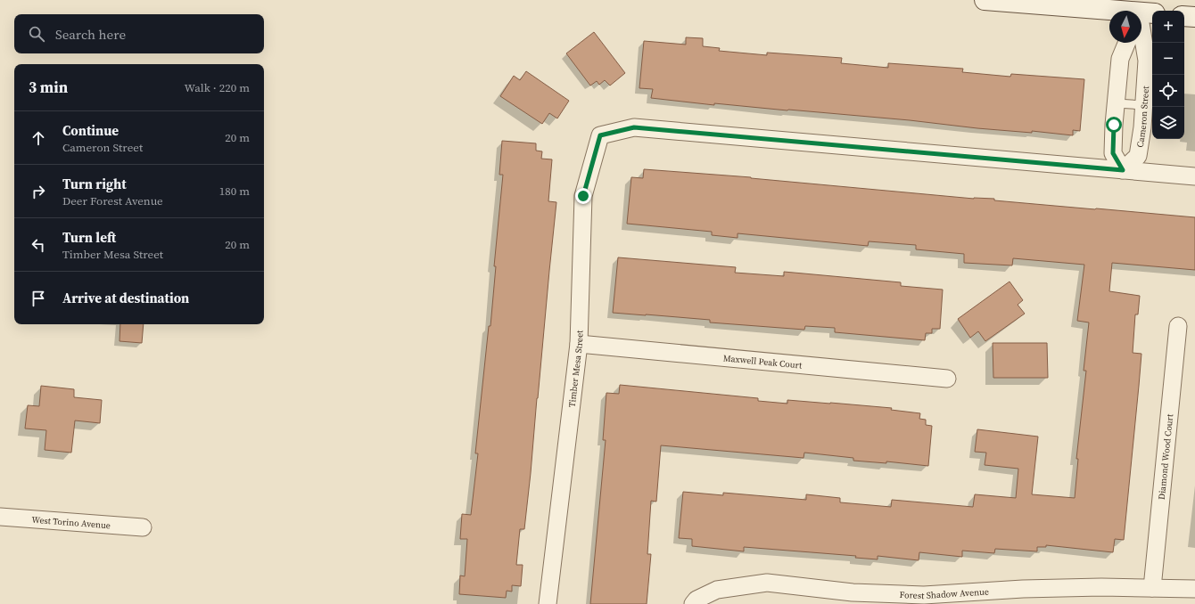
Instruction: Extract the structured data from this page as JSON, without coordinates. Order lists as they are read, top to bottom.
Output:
{
  "streets": {
    "street": [
      "Cameron Street",
      "Maxwell Peak Court",
      "Timber Mesa Street",
      "Diamond Wood Court",
      "West Torino Avenue",
      "Forest Shadow Avenue"
    ]
  },
  "crossings": [
    ["Cameron Street", "Timber Mesa Street"],
    ["Maxwell Peak Court", "Timber Mesa Street"],
    ["Diamond Wood Court", "Forest Shadow Avenue"]
  ],
  "north": "bottom",
  "page": {
    "map_buttons": ["+", "−"],
    "search": "Search here",
    "heading": ["3 min", "Walk · 220 m"],
    "list": [
      ["Continue", "Cameron Street", "20 m"],
      ["Turn right", "Deer Forest Avenue", "180 m"],
      ["Turn left", "Timber Mesa Street", "20 m"],
      "Arrive at destination"
    ]
  }
}
